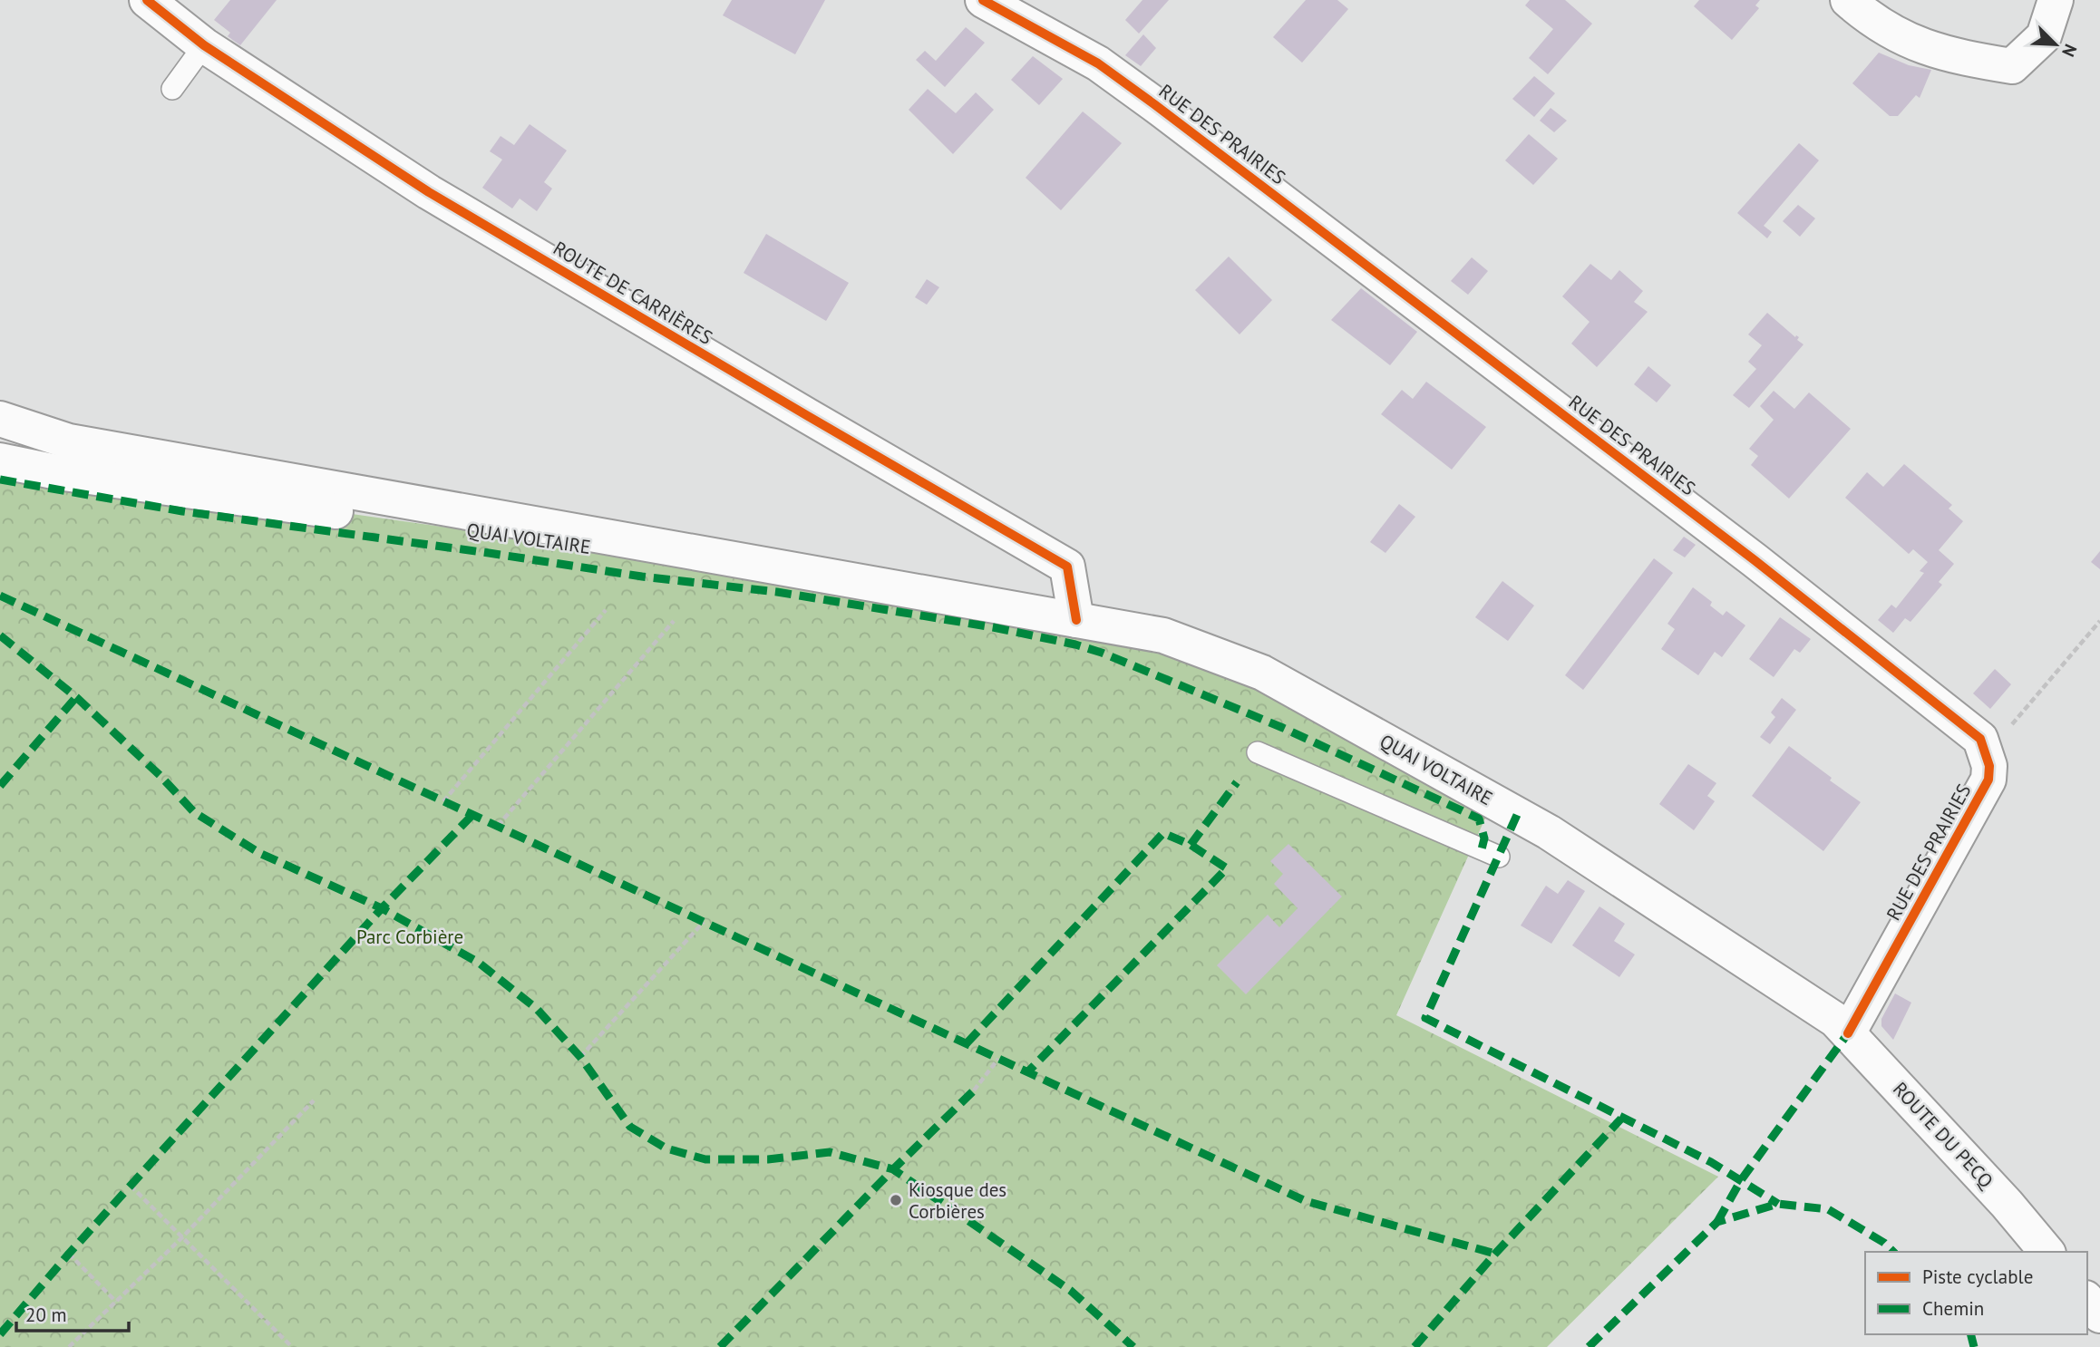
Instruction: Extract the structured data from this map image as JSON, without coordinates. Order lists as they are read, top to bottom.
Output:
{
  "streets": {
    "street": [
      "RUE DES PRAIRIES",
      "ROUTE DE CARRIÈRES",
      "QUAI VOLTAIRE",
      "ROUTE DU PECQ"
    ]
  },
  "crossings": [
    ["RUE DES PRAIRIES", "QUAI VOLTAIRE"],
    ["RUE DES PRAIRIES", "ROUTE DU PECQ"],
    ["ROUTE DE CARRIÈRES", "QUAI VOLTAIRE"],
    ["QUAI VOLTAIRE", "ROUTE DU PECQ"]
  ],
  "parks": ["Parc Corbière"],
  "places": ["Kiosque des Corbières"],
  "legend": ["Piste cyclable", "Chemin"],
  "scale_bar": "20 m",
  "north": "bottom right"
}
